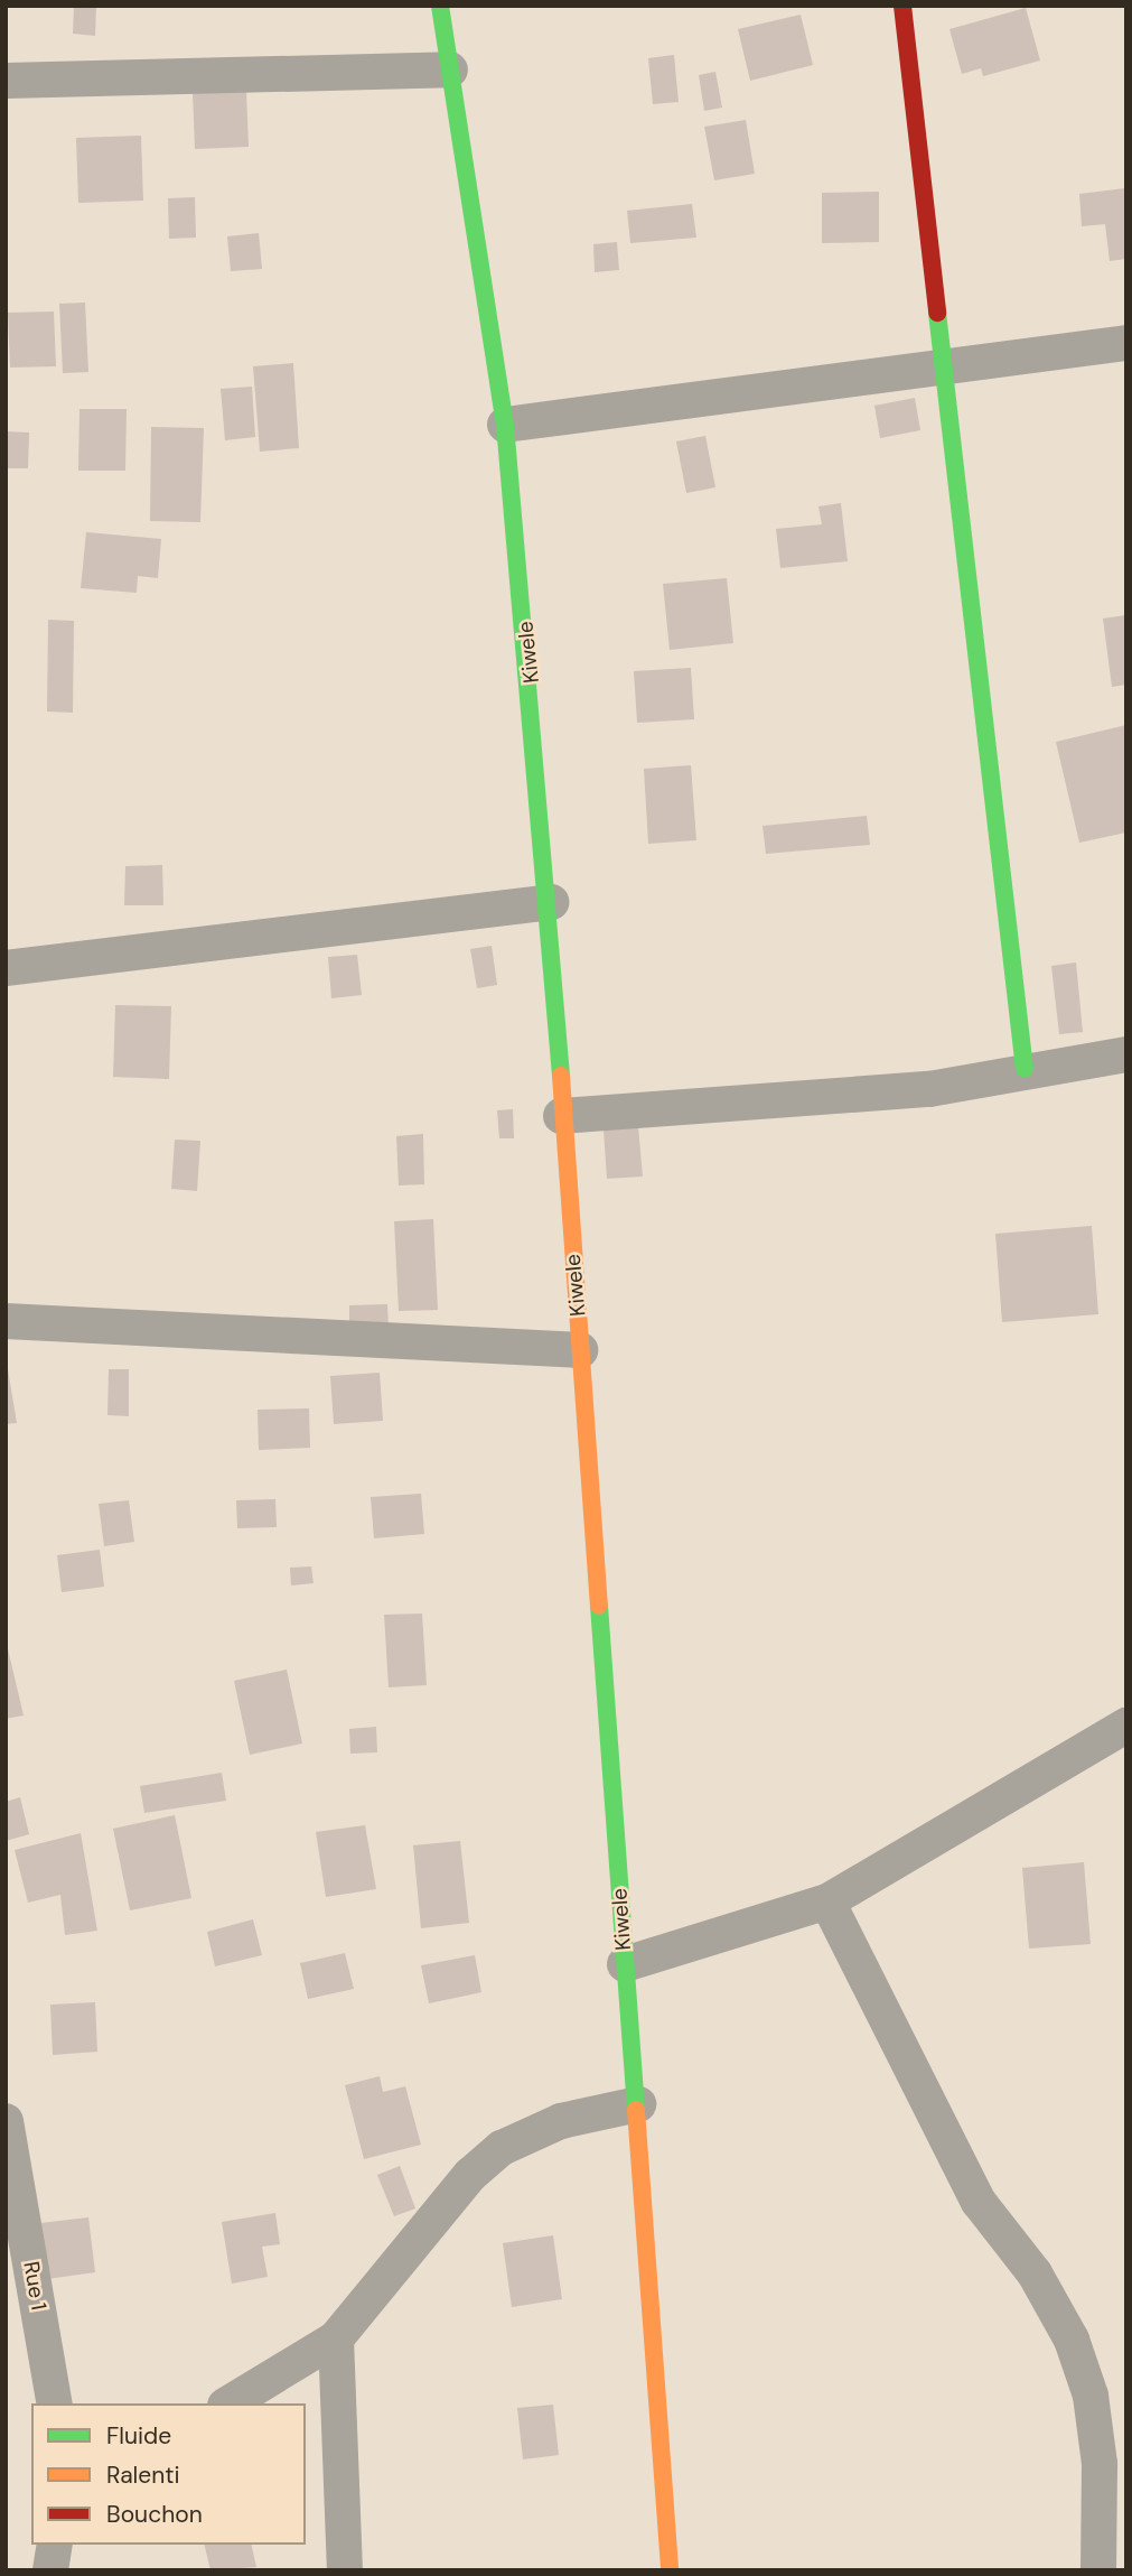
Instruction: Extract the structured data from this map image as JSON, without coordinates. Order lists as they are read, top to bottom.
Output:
{
  "streets": {
    "street": ["Kiwele", "Rue 1"]
  },
  "legend": ["Fluide", "Ralenti", "Bouchon"]
}
